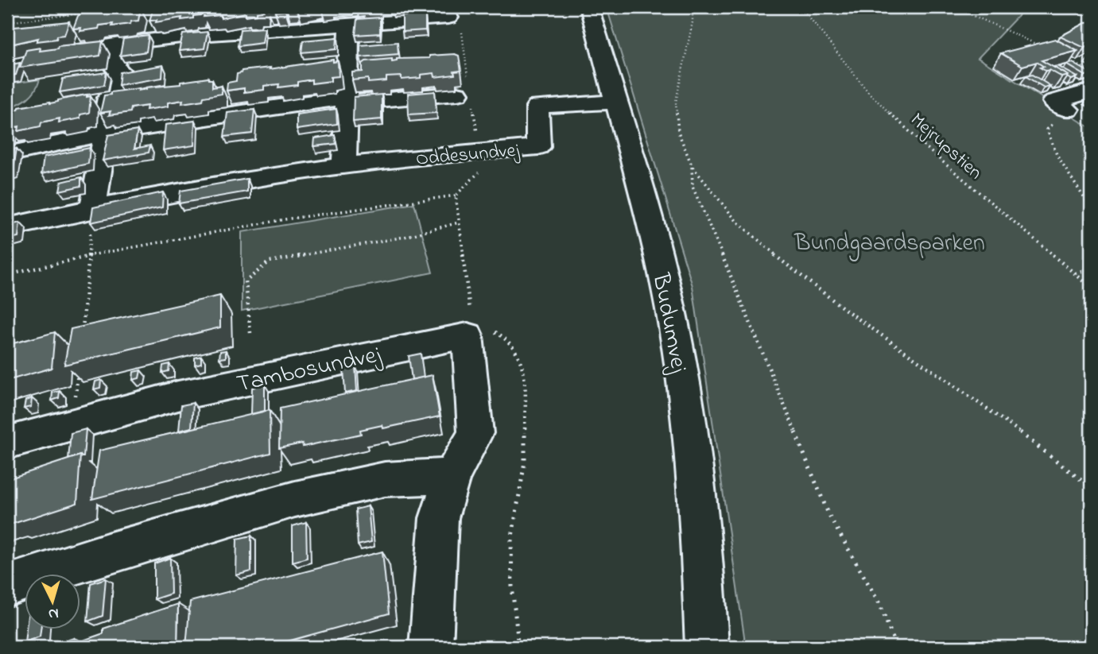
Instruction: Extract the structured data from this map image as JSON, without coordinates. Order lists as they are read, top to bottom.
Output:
{
  "streets": {
    "street": ["Oddesundvej", "Budumvej", "Tambosundvej"],
    "path": ["Mejrupstien"]
  },
  "crossings": [
    ["Oddesundvej", "Budumvej"]
  ],
  "parks": ["Bundgaardsparken"],
  "north": "bottom"
}
